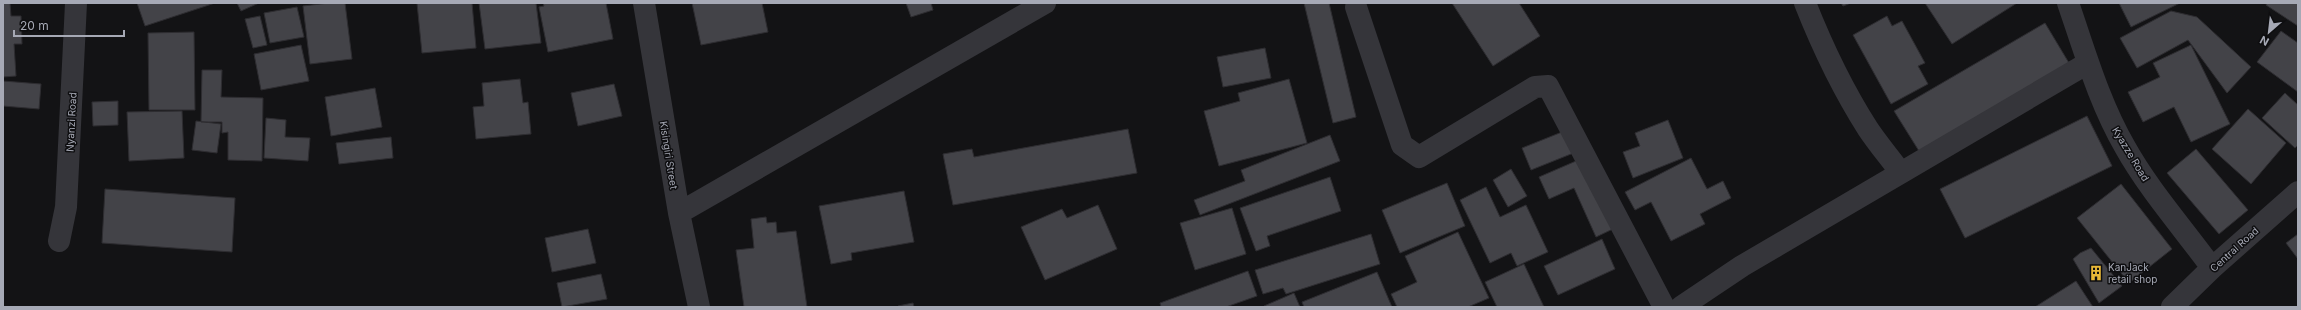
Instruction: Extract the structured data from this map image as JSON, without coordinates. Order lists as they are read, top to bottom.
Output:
{
  "streets": {
    "street": [
      "Nyanzi Road",
      "Kyazze Road",
      "Kisingiri Street",
      "Central Road"
    ]
  },
  "crossings": [
    ["Kyazze Road", "Central Road"]
  ],
  "places": {
    "building": ["KanJack retail shop"]
  },
  "scale_bar": "20 m",
  "north": "bottom left"
}
